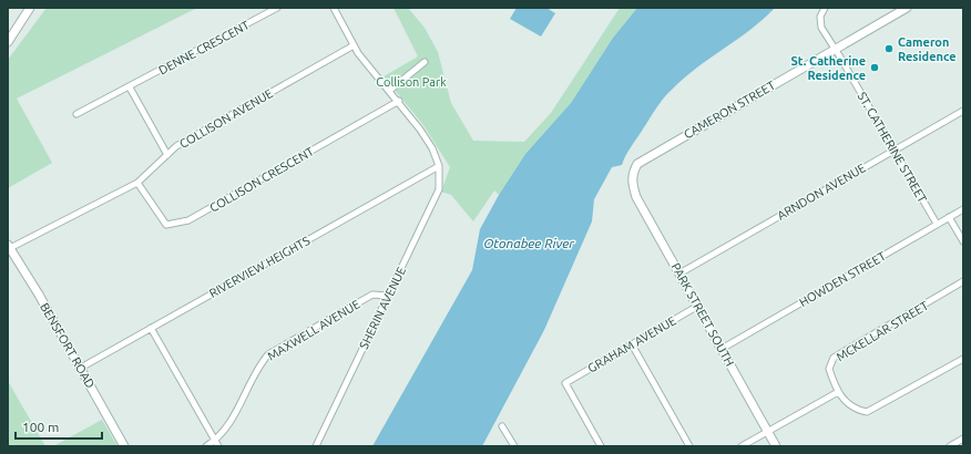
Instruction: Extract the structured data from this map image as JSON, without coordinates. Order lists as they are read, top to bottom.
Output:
{
  "streets": {
    "street": [
      "DENNE CRESCENT",
      "CAMERON STREET",
      "COLLISON AVENUE",
      "ST. CATHERINE STREET",
      "COLLISON CRESCENT",
      "ARNDON AVENUE",
      "RIVERVIEW HEIGHTS",
      "HOWDEN STREET",
      "SHERIN AVENUE",
      "PARK STREET SOUTH",
      "MAXWELL AVENUE",
      "MCKELLAR STREET",
      "GRAHAM AVENUE",
      "BENSFORT ROAD"
    ]
  },
  "crossings": [
    ["CAMERON STREET", "ST. CATHERINE STREET"],
    ["CAMERON STREET", "PARK STREET SOUTH"],
    ["COLLISON AVENUE", "COLLISON CRESCENT"],
    ["COLLISON AVENUE", "BENSFORT ROAD"],
    ["ST. CATHERINE STREET", "ARNDON AVENUE"],
    ["ST. CATHERINE STREET", "HOWDEN STREET"],
    ["ARNDON AVENUE", "PARK STREET SOUTH"],
    ["RIVERVIEW HEIGHTS", "SHERIN AVENUE"],
    ["RIVERVIEW HEIGHTS", "BENSFORT ROAD"],
    ["HOWDEN STREET", "PARK STREET SOUTH"],
    ["SHERIN AVENUE", "MAXWELL AVENUE"],
    ["PARK STREET SOUTH", "GRAHAM AVENUE"]
  ],
  "water": ["Otonabee River"],
  "parks": ["Collison Park"],
  "places": ["Cameron Residence", "St. Catherine Residence"],
  "scale_bar": "100 m"
}
